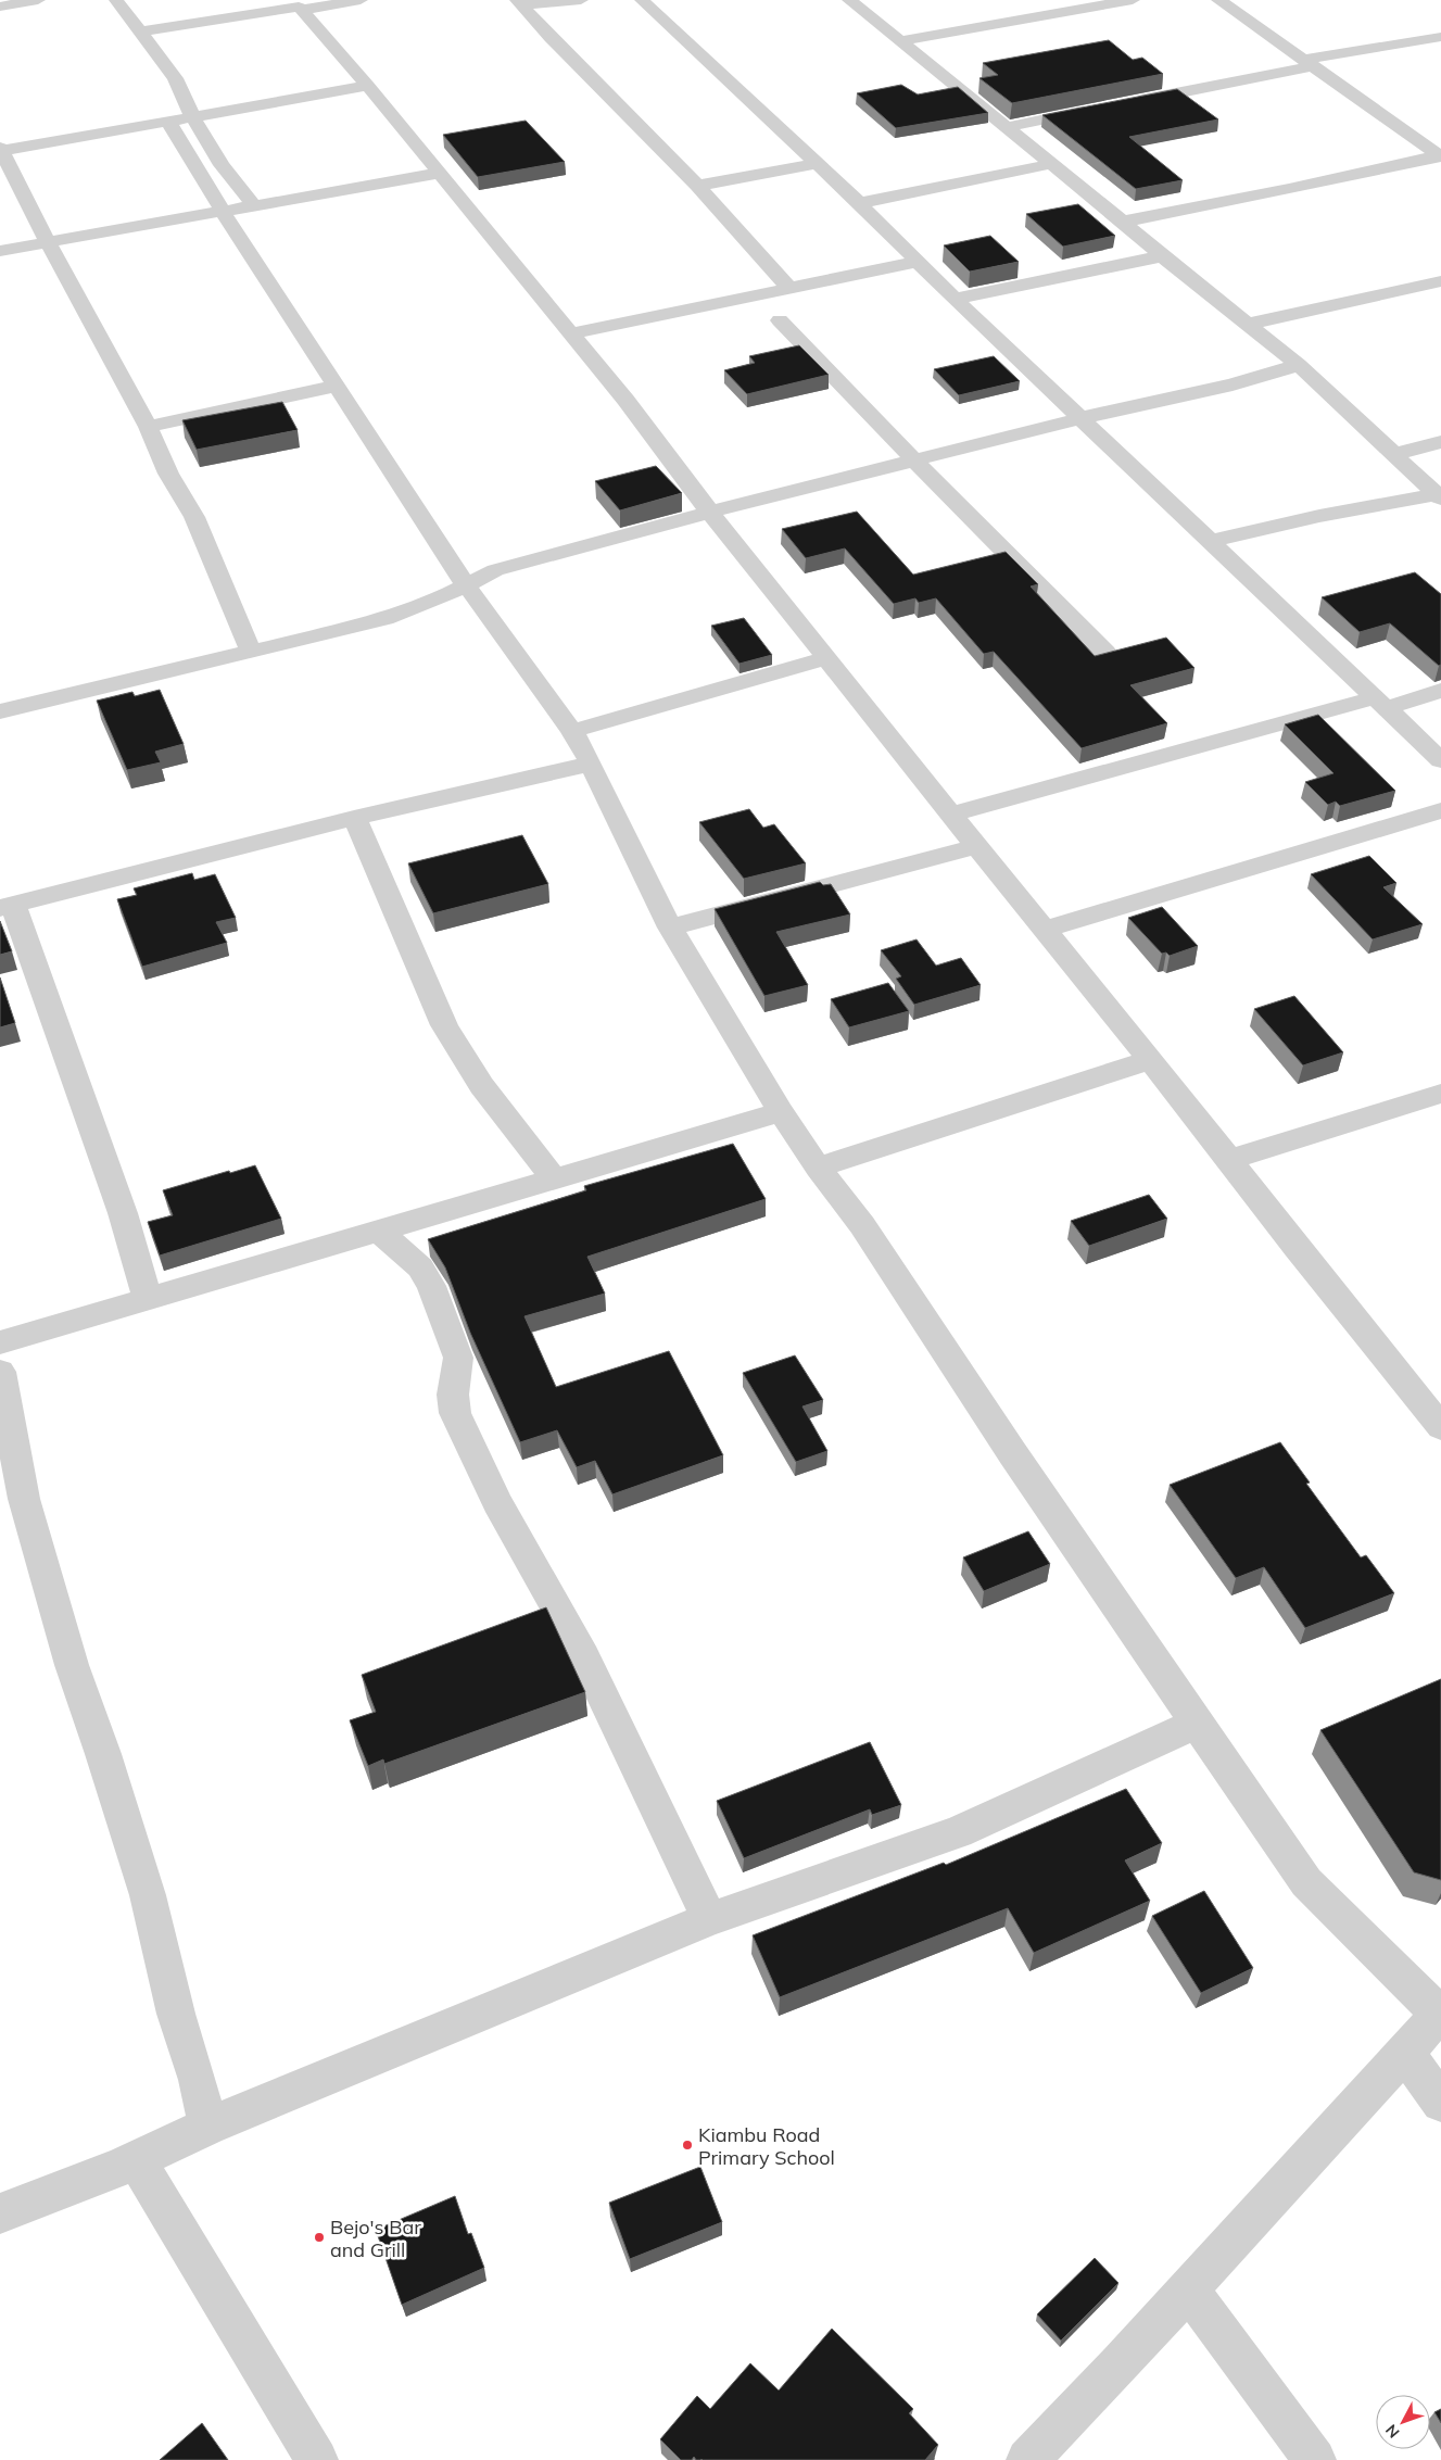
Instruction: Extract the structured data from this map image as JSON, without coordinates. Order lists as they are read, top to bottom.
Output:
{
  "places": ["Kiambu Road Primary School", "Bejo's Bar and Grill"],
  "north": "bottom left"
}
